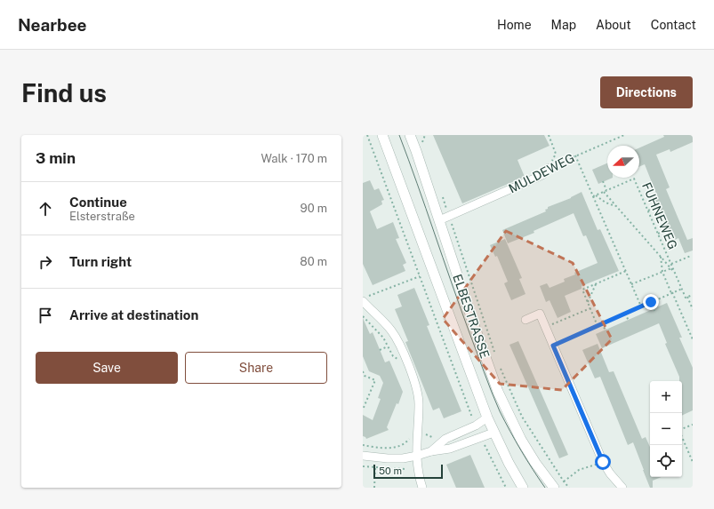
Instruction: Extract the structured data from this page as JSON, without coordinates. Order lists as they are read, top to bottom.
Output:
{
  "streets": {
    "street": ["MULDEWEG", "ELBESTRASSE"],
    "path": ["FUHNEWEG"]
  },
  "crossings": [
    ["MULDEWEG", "ELBESTRASSE"]
  ],
  "scale_bar": "50 m",
  "north": "left",
  "page": {
    "header": "Nearbee",
    "nav": [
      "Home",
      "Map",
      "About",
      "Contact"
    ],
    "buttons": [
      "Directions",
      ["Save", "Share"]
    ],
    "title": "Find us",
    "heading": ["3 min", "Walk · 170 m"],
    "list": [
      ["Continue", "Elsterstraße", "90 m"],
      ["Turn right", "80 m"],
      "Arrive at destination"
    ],
    "map_buttons": ["+", "−"],
    "scale": "50 m"
  }
}
